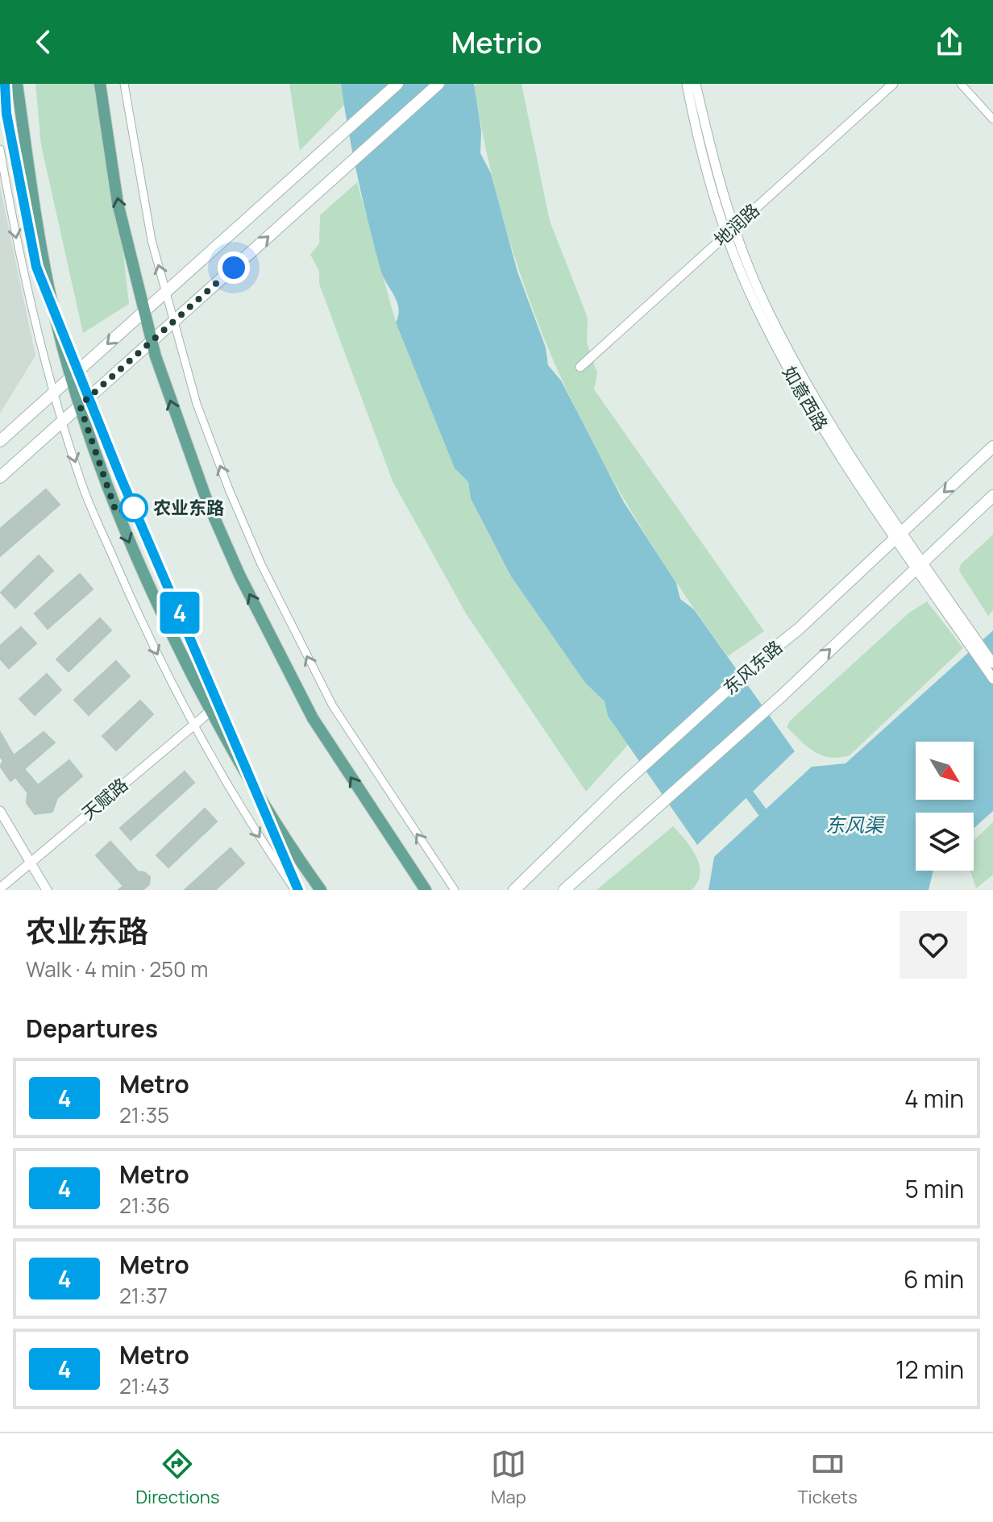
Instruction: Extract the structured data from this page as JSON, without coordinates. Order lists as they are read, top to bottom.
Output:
{
  "streets": {
    "main road": ["东风东路"],
    "street": ["地润路", "如意西路", "天赋路"]
  },
  "crossings": [
    ["地润路", "如意西路"],
    ["如意西路", "东风东路"]
  ],
  "water": ["东风渠"],
  "places": ["农业东路"],
  "lines": ["metro line 4"],
  "north": "bottom right",
  "page": {
    "header": "Metrio",
    "on_map": "4",
    "heading": [
      ["农业东路", "Walk · 4 min · 250 m"],
      "Departures"
    ],
    "list": [
      {
        "mark": "4",
        "name": "Metro",
        "note": "21:35",
        "value": "4 min"
      },
      {
        "mark": "4",
        "name": "Metro",
        "note": "21:36",
        "value": "5 min"
      },
      {
        "mark": "4",
        "name": "Metro",
        "note": "21:37",
        "value": "6 min"
      },
      {
        "mark": "4",
        "name": "Metro",
        "note": "21:43",
        "value": "12 min"
      }
    ],
    "tabs": ["Directions", "Map", "Tickets"]
  }
}
